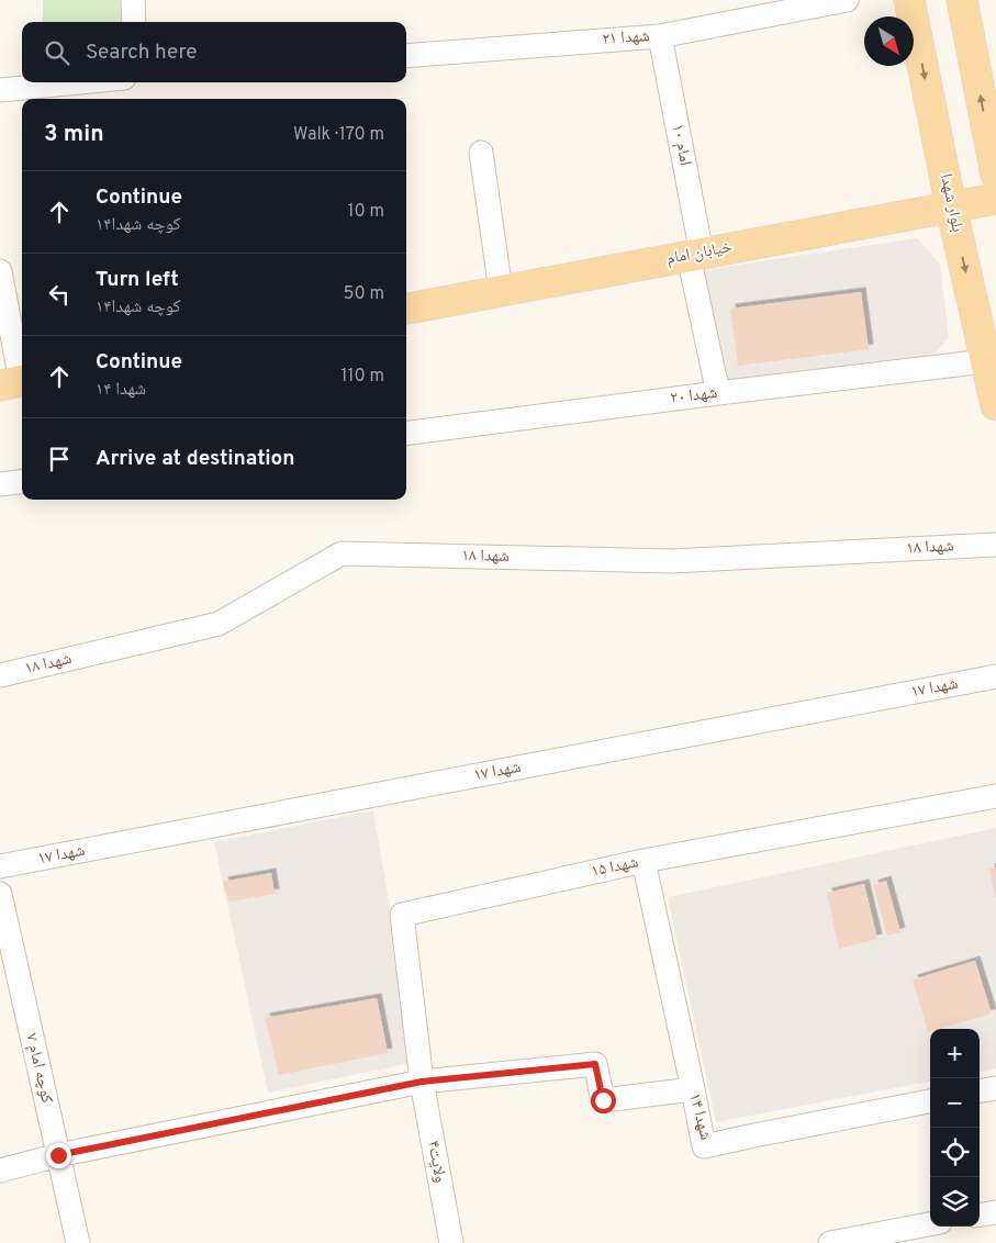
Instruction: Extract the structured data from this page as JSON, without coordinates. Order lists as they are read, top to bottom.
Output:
{
  "streets": {
    "main road": ["بلوار شهدا", "خیابان امام"],
    "street": [
      "شهدا ۲۱",
      "امام ۱۰",
      "شهدا ۲۰",
      "شهدا ۱۸",
      "شهدا ۱۷",
      "شهدا ۱۵",
      "کوچه امام ۷",
      "شهدا ۱۴",
      "ولایت۴"
    ]
  },
  "crossings": [
    ["شهدا ۲۱", "امام ۱۰"],
    ["امام ۱۰", "خیابان امام"],
    ["امام ۱۰", "شهدا ۲۰"],
    ["بلوار شهدا", "خیابان امام"],
    ["بلوار شهدا", "شهدا ۲۰"],
    ["شهدا ۱۵", "شهدا ۱۴"],
    ["شهدا ۱۵", "ولایت۴"]
  ],
  "north": "bottom right",
  "page": {
    "search": "Search here",
    "heading": ["3 min", "Walk · 170 m"],
    "list": [
      ["Continue", "کوچه شهدا۱۴", "10 m"],
      ["Turn left", "کوچه شهدا۱۴", "50 m"],
      ["Continue", "شهدا ۱۴", "110 m"],
      "Arrive at destination"
    ],
    "map_buttons": ["+", "−"]
  }
}
